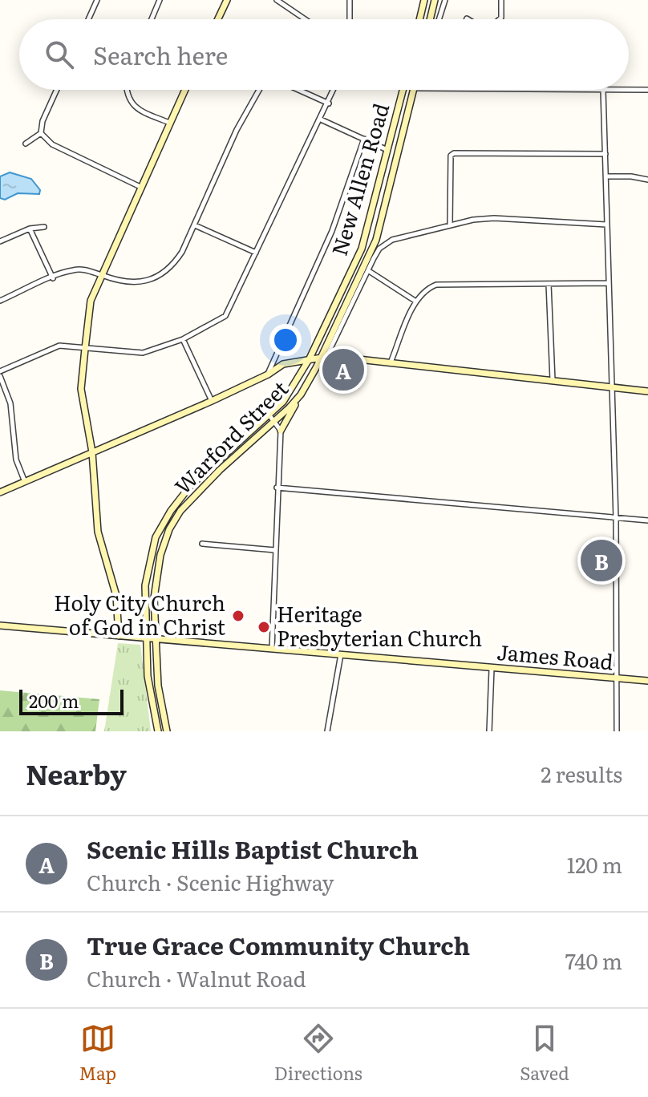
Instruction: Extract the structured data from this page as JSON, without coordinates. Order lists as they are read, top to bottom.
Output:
{
  "streets": {
    "main road": ["New Allen Road", "Warford Street", "James Road"]
  },
  "crossings": [
    ["New Allen Road", "Warford Street"],
    ["Warford Street", "James Road"]
  ],
  "places": ["Holy City Church of God in Christ", "Heritage Presbyterian Church"],
  "scale_bar": "200 m",
  "page": {
    "search": "Search here",
    "pins": ["A", "B"],
    "scale": "200 m",
    "heading": ["Nearby", "2 results"],
    "list": [
      {
        "mark": "A",
        "name": "Scenic Hills Baptist Church",
        "note": "Church · Scenic Highway",
        "value": "120 m"
      },
      {
        "mark": "B",
        "name": "True Grace Community Church",
        "note": "Church · Walnut Road",
        "value": "740 m"
      }
    ],
    "nav": ["Map", "Directions", "Saved"]
  }
}
